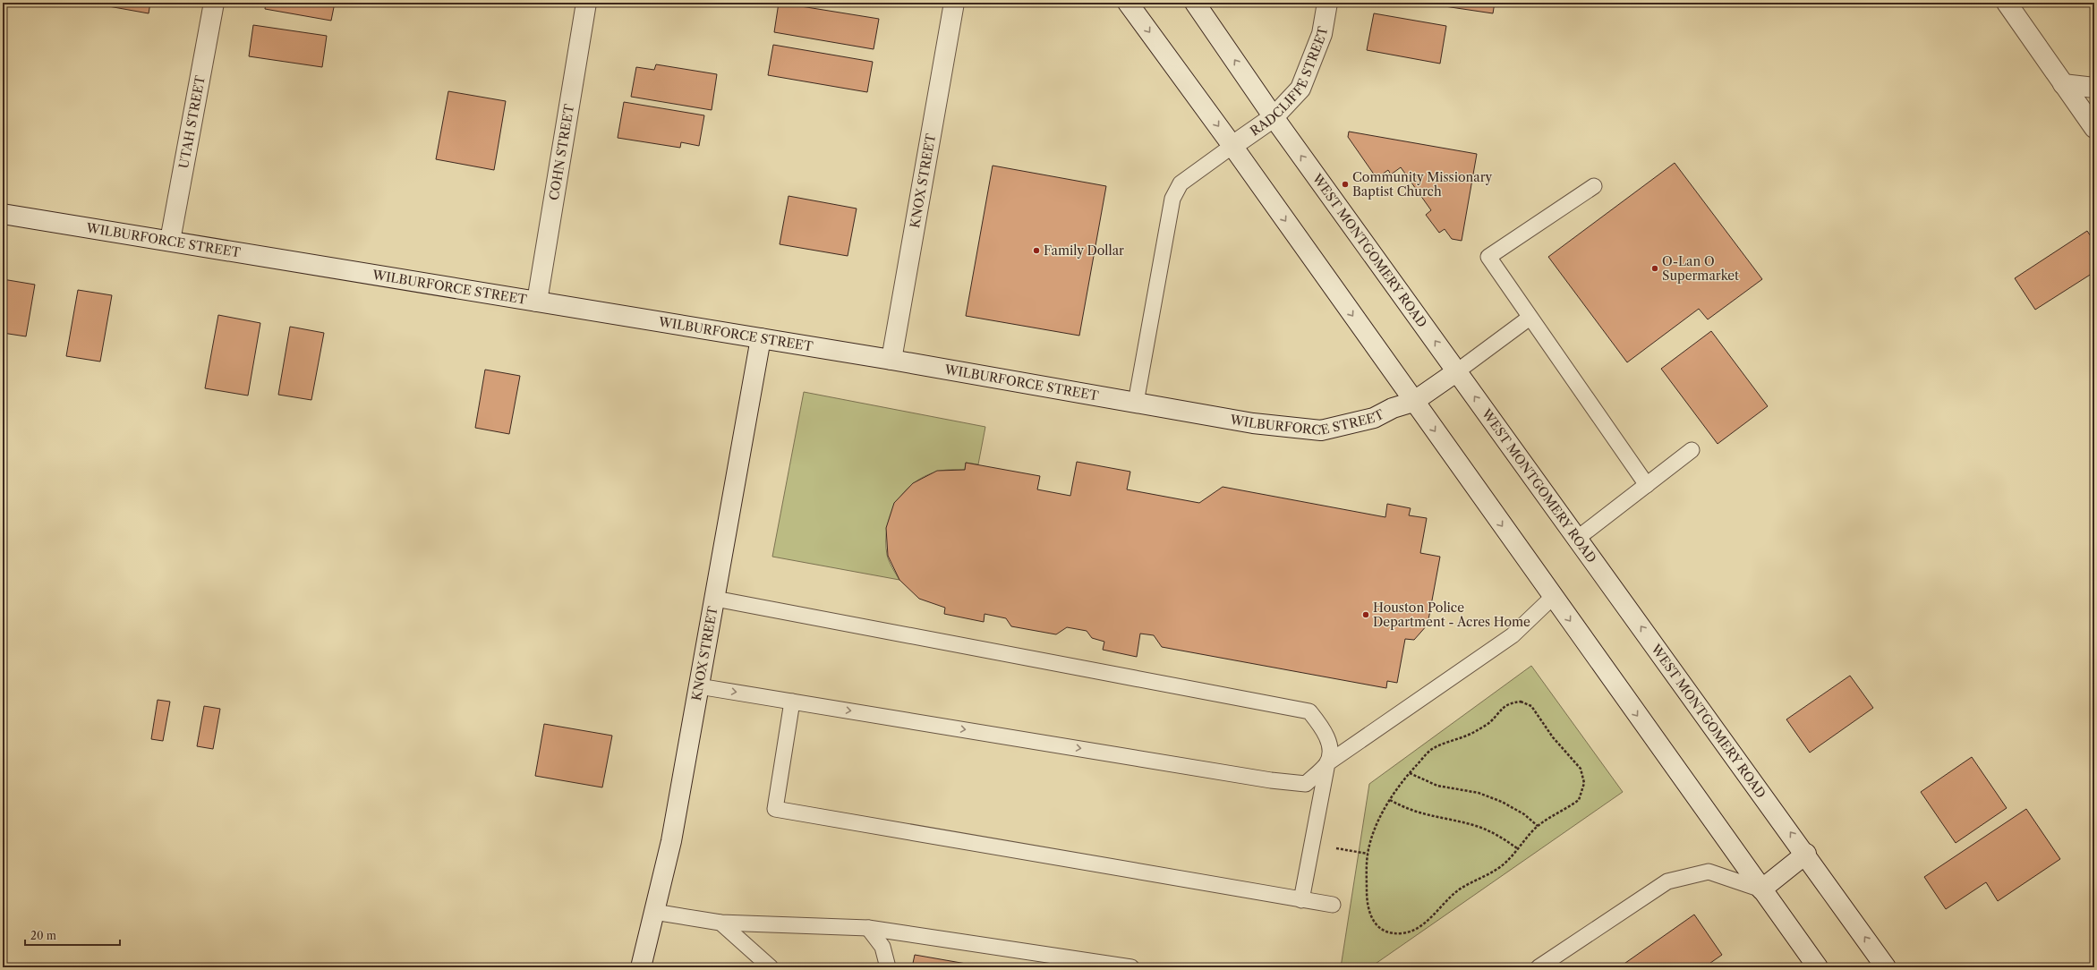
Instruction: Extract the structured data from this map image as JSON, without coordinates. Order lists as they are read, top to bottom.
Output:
{
  "streets": {
    "street": [
      "RADCLIFFE STREET",
      "UTAH STREET",
      "COHN STREET",
      "KNOX STREET",
      "WILBURFORCE STREET",
      "WEST MONTGOMERY ROAD"
    ]
  },
  "crossings": [
    ["RADCLIFFE STREET", "WEST MONTGOMERY ROAD"],
    ["UTAH STREET", "WILBURFORCE STREET"],
    ["COHN STREET", "WILBURFORCE STREET"],
    ["KNOX STREET", "WILBURFORCE STREET"],
    ["WILBURFORCE STREET", "WEST MONTGOMERY ROAD"]
  ],
  "places": [
    "Community Missionary Baptist Church",
    "Family Dollar",
    "O-Lan O Supermarket",
    "Houston Police Department - Acres Home"
  ],
  "scale_bar": "20 m"
}
